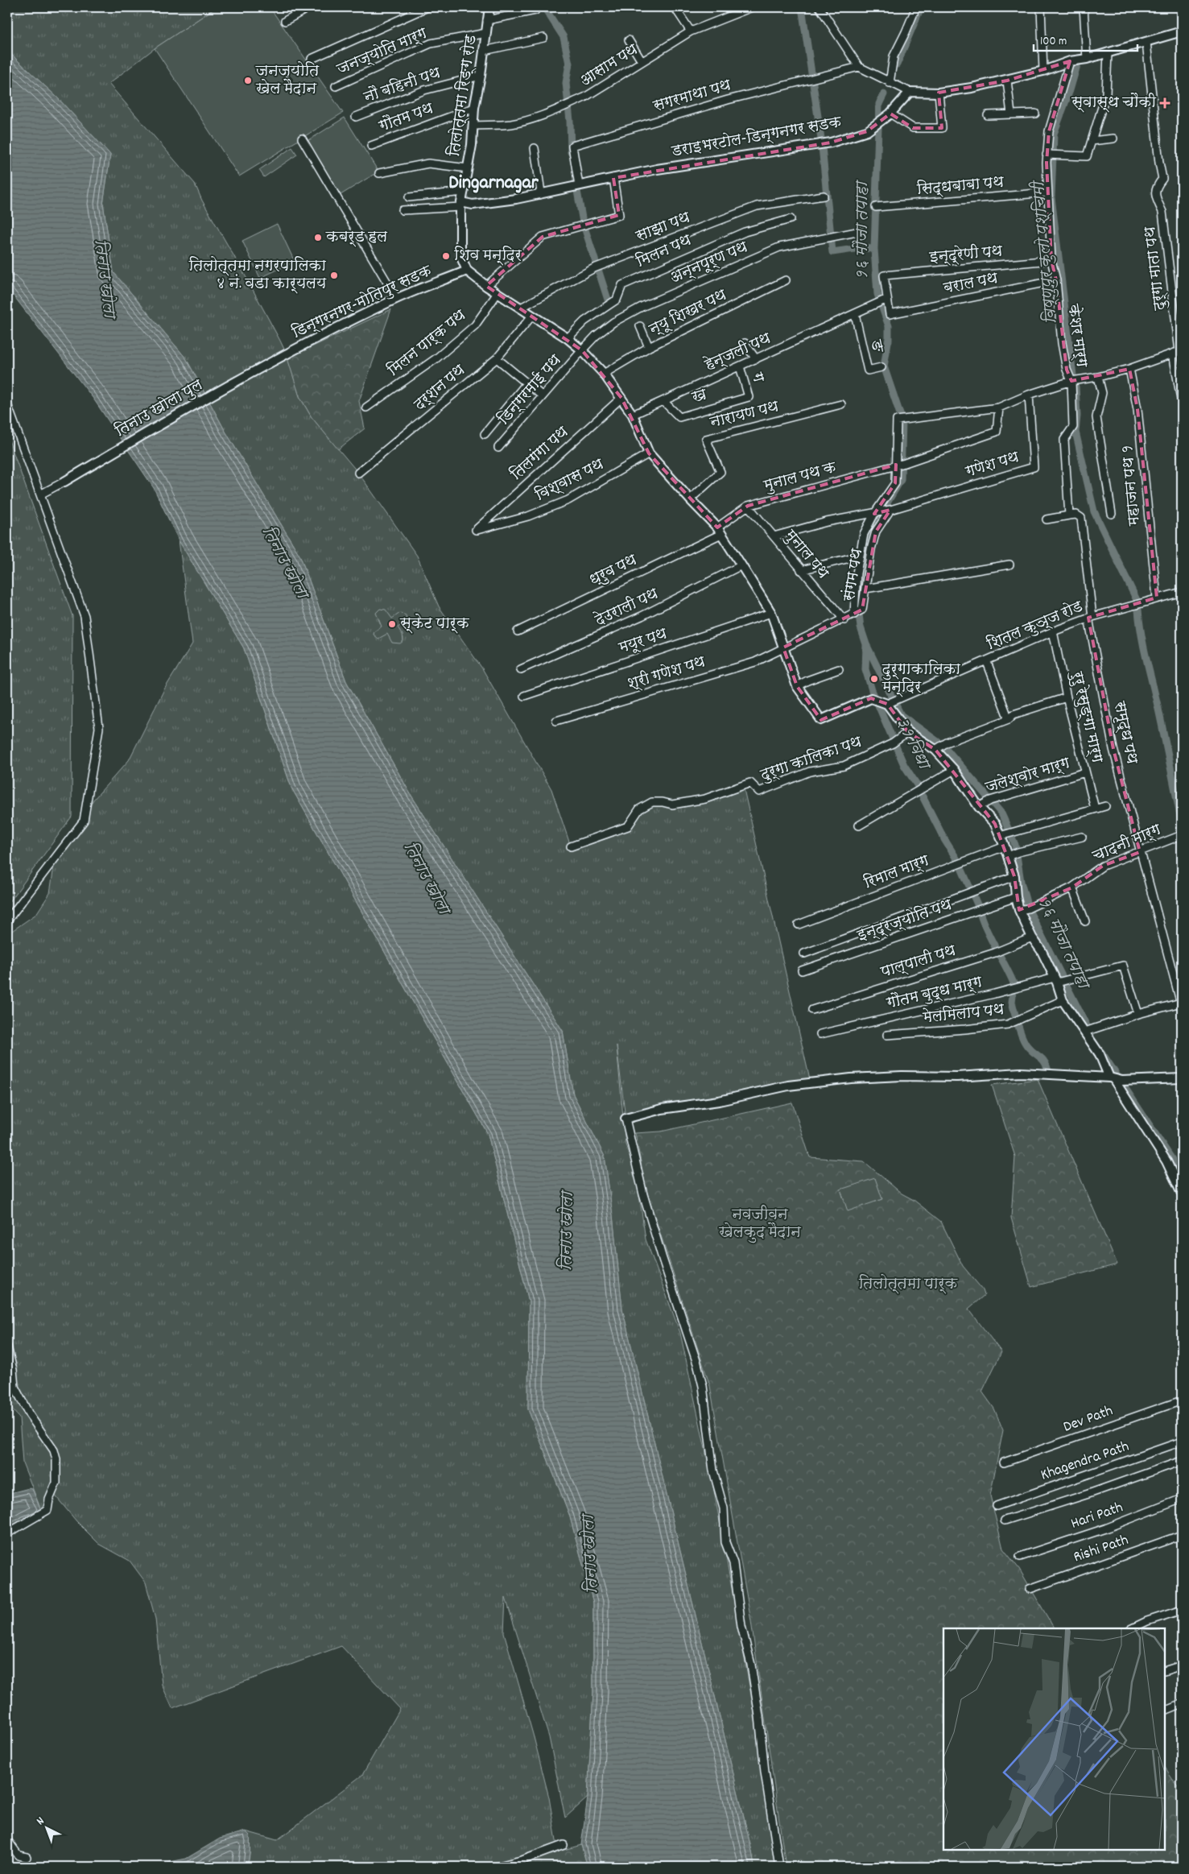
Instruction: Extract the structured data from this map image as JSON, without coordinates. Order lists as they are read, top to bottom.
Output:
{
  "streets": {
    "street": [
      "जनज्योति मार्ग",
      "आसाम पथ",
      "नौ बहिनी पथ",
      "तिलोत्तमा रिङ्ग रोड",
      "सगरमाथा पथ",
      "गौतम पथ",
      "डराइभरटोल-डिन्गनगर सडक",
      "सिद्धबाबा पथ",
      "साझा पथ",
      "मिलन पथ",
      "इन्द्रेणी पथ",
      "अन्नपूर्ण पथ",
      "दुर्गा माता पथ",
      "बराल पथ",
      "डिन्गरनगर-मोतिपुर सडक",
      "न्यू शिखर पथ",
      "केशर मार्ग",
      "मिलन पार्क पथ",
      "ङ",
      "हेन्जली पथ",
      "ग",
      "दर्शन पथ",
      "डिन्गरमाई पथ",
      "ख",
      "तिनाउ खोला पुल",
      "नारायण पथ",
      "तिलगंगा पथ",
      "गणेश पथ",
      "मुनाल पथ क",
      "विश्वास पथ",
      "महाजन पथ १",
      "मुनाल पथ",
      "ध्रुव पथ",
      "संगम पथ",
      "देउराली पथ",
      "शितल कुञ्ज रोड",
      "मयूर पथ",
      "श्री गणेश पथ",
      "रुरु रेसुङ्गा मार्ग",
      "समृद्ध पथ",
      "दुर्गा कालिका पथ",
      "जलेश्वोर मार्ग",
      "चादनी मार्ग",
      "रिमाल मार्ग",
      "इन्द्रज्योति पथ",
      "पाल्पाली पथ",
      "गौतम बुद्ध मार्ग",
      "मेलमिलाप पथ",
      "Dev Path",
      "Khagendra Path",
      "Hari Path",
      "Rishi Path"
    ]
  },
  "crossings": [
    ["जनज्योति मार्ग", "तिलोत्तमा रिङ्ग रोड"],
    ["आसाम पथ", "तिलोत्तमा रिङ्ग रोड"],
    ["नौ बहिनी पथ", "तिलोत्तमा रिङ्ग रोड"],
    ["तिलोत्तमा रिङ्ग रोड", "गौतम पथ"],
    ["तिलोत्तमा रिङ्ग रोड", "डराइभरटोल-डिन्गनगर सडक"],
    ["तिलोत्तमा रिङ्ग रोड", "डिन्गरनगर-मोतिपुर सडक"],
    ["सगरमाथा पथ", "डराइभरटोल-डिन्गनगर सडक"],
    ["सिद्धबाबा पथ", "केशर मार्ग"],
    ["इन्द्रेणी पथ", "बराल पथ"],
    ["इन्द्रेणी पथ", "केशर मार्ग"],
    ["इन्द्रेणी पथ", "हेन्जली पथ"],
    ["अन्नपूर्ण पथ", "डिन्गरमाई पथ"],
    ["दुर्गा माता पथ", "केशर मार्ग"],
    ["बराल पथ", "केशर मार्ग"],
    ["बराल पथ", "हेन्जली पथ"],
    ["डिन्गरनगर-मोतिपुर सडक", "तिनाउ खोला पुल"],
    ["केशर मार्ग", "महाजन पथ १"],
    ["ङ", "हेन्जली पथ"],
    ["हेन्जली पथ", "ग"],
    ["हेन्जली पथ", "ख"],
    ["ग", "ख"],
    ["तिलगंगा पथ", "विश्वास पथ"],
    ["गणेश पथ", "मुनाल पथ क"],
    ["गणेश पथ", "संगम पथ"],
    ["मुनाल पथ क", "मुनाल पथ"],
    ["मुनाल पथ क", "ध्रुव पथ"],
    ["महाजन पथ १", "शितल कुञ्ज रोड"],
    ["मुनाल पथ", "संगम पथ"],
    ["संगम पथ", "श्री गणेश पथ"],
    ["शितल कुञ्ज रोड", "रुरु रेसुङ्गा मार्ग"],
    ["शितल कुञ्ज रोड", "समृद्ध पथ"],
    ["रुरु रेसुङ्गा मार्ग", "जलेश्वोर मार्ग"],
    ["समृद्ध पथ", "चादनी मार्ग"]
  ],
  "districts": ["Dingarnagar"],
  "water": [
    "१६ मौजा तपाहा",
    "विष्णुपुर कुलो पश्चिमी",
    "तिनाउ खोला",
    "३१ विधा"
  ],
  "parks": ["नवजीवन खेलकुद मैदान", "तिलोत्तमा पार्क"],
  "places": {
    "other": [
      "जनज्योति खेल मैदान",
      "कबर्ड हल",
      "शिव मन्दिर",
      "तिलोत्तमा नगरपालिका ४ नं. वडा कार्यलय",
      "स्केट पार्क",
      "दुर्गाकालिका मन्दिर"
    ],
    "health": ["स्वास्थ चौकी"]
  },
  "scale_bar": "100 m",
  "north": "top left"
}
